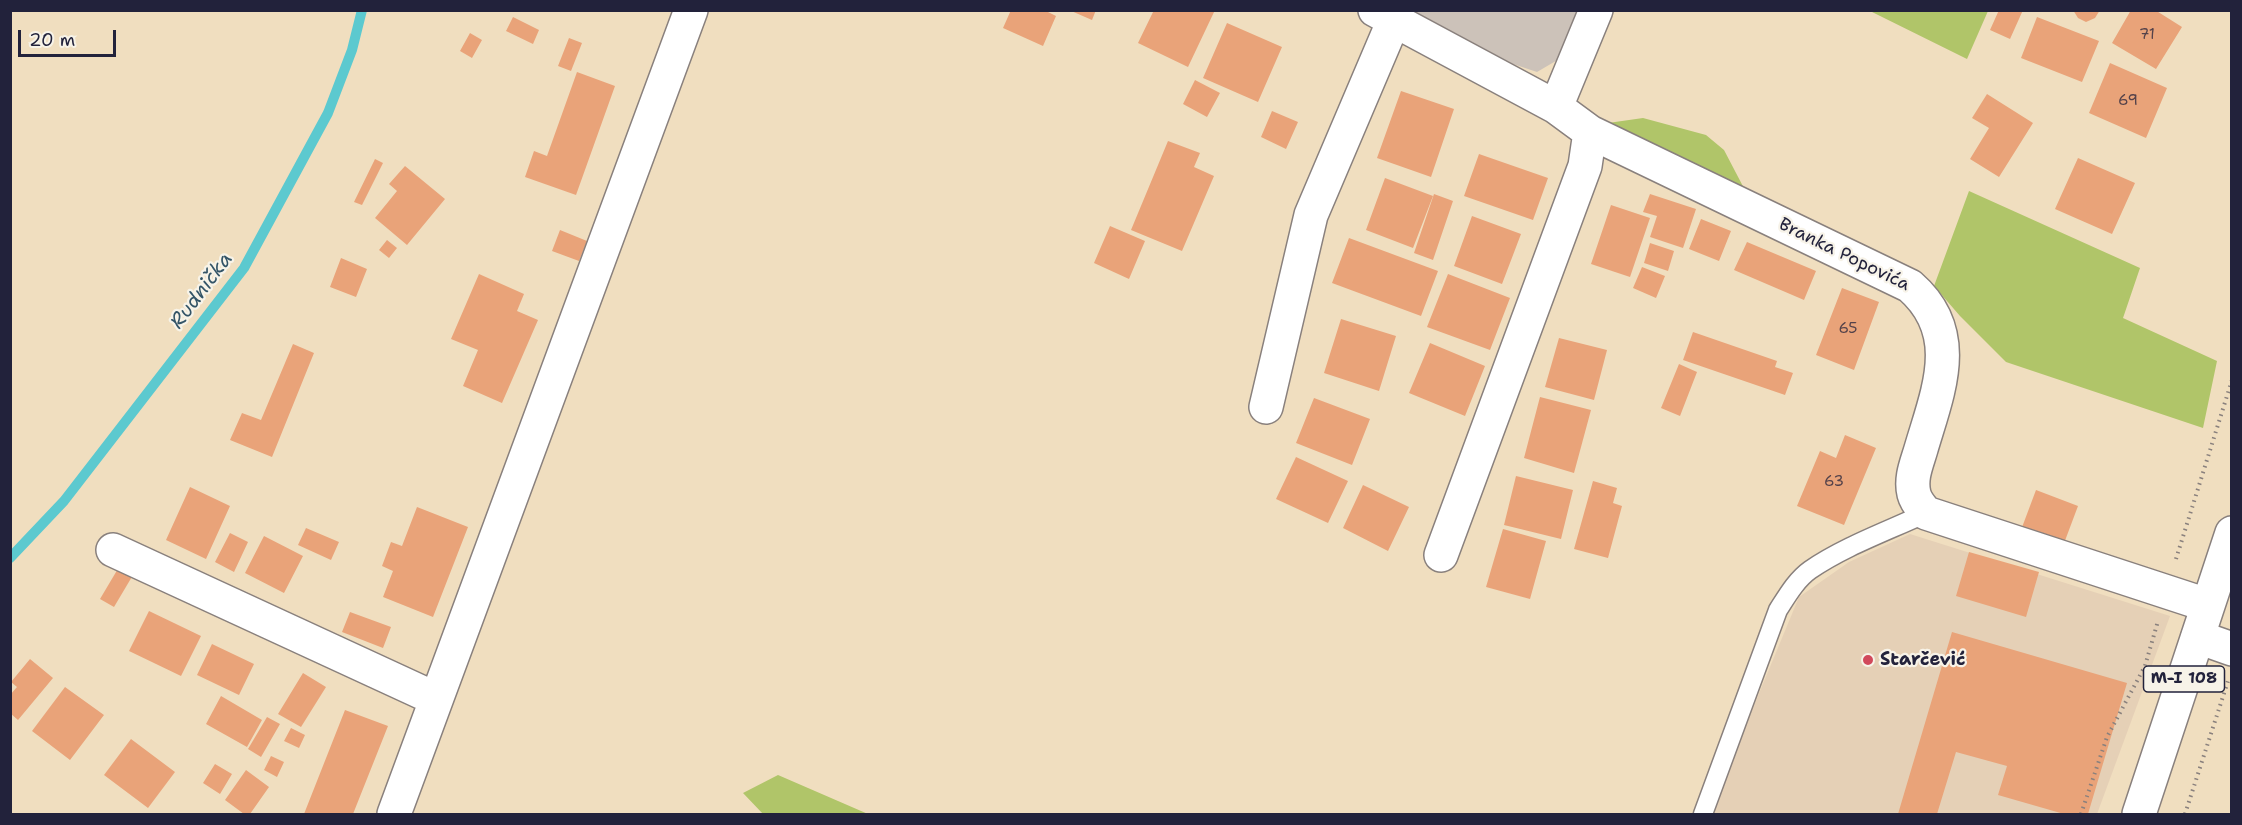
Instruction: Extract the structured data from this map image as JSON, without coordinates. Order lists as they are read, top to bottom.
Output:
{
  "streets": {
    "street": ["Branka Popovića", "M-I 108"]
  },
  "water": ["Rudnička"],
  "places": ["Starčević"],
  "house_numbers": [
    "71",
    "69",
    "65",
    "63"
  ],
  "scale_bar": "20 m"
}
